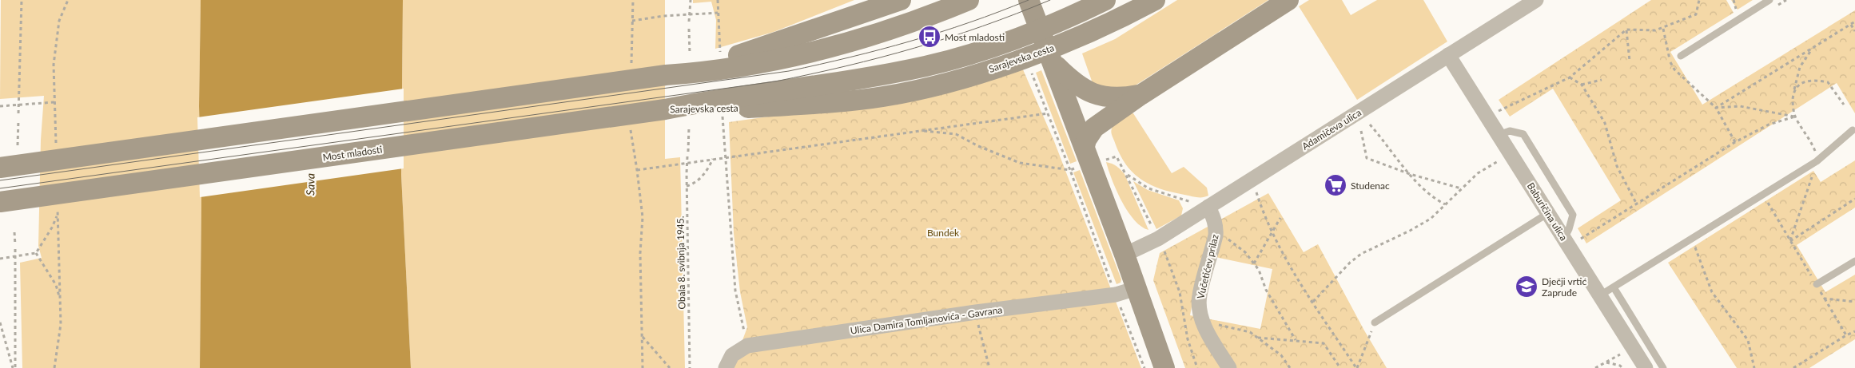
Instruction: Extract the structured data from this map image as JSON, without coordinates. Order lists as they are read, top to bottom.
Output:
{
  "streets": {
    "main road": ["Sarajevska cesta", "Most mladosti"],
    "street": [
      "Adamičeva ulica",
      "Baburičina ulica",
      "Vučetićev prilaz",
      "Ulica Damira Tomljanovića - Gavrana"
    ],
    "path": ["Obala 8. svibnja 1945."]
  },
  "crossings": [
    ["Sarajevska cesta", "Most mladosti"],
    ["Adamičeva ulica", "Baburičina ulica"],
    ["Adamičeva ulica", "Vučetićev prilaz"]
  ],
  "water": ["Sava"],
  "parks": ["Bundek"],
  "places": {
    "bus stop": ["Most mladosti"],
    "supermarket": ["Studenac"],
    "school or university": ["Dječji vrtić Zapruđe"]
  }
}
